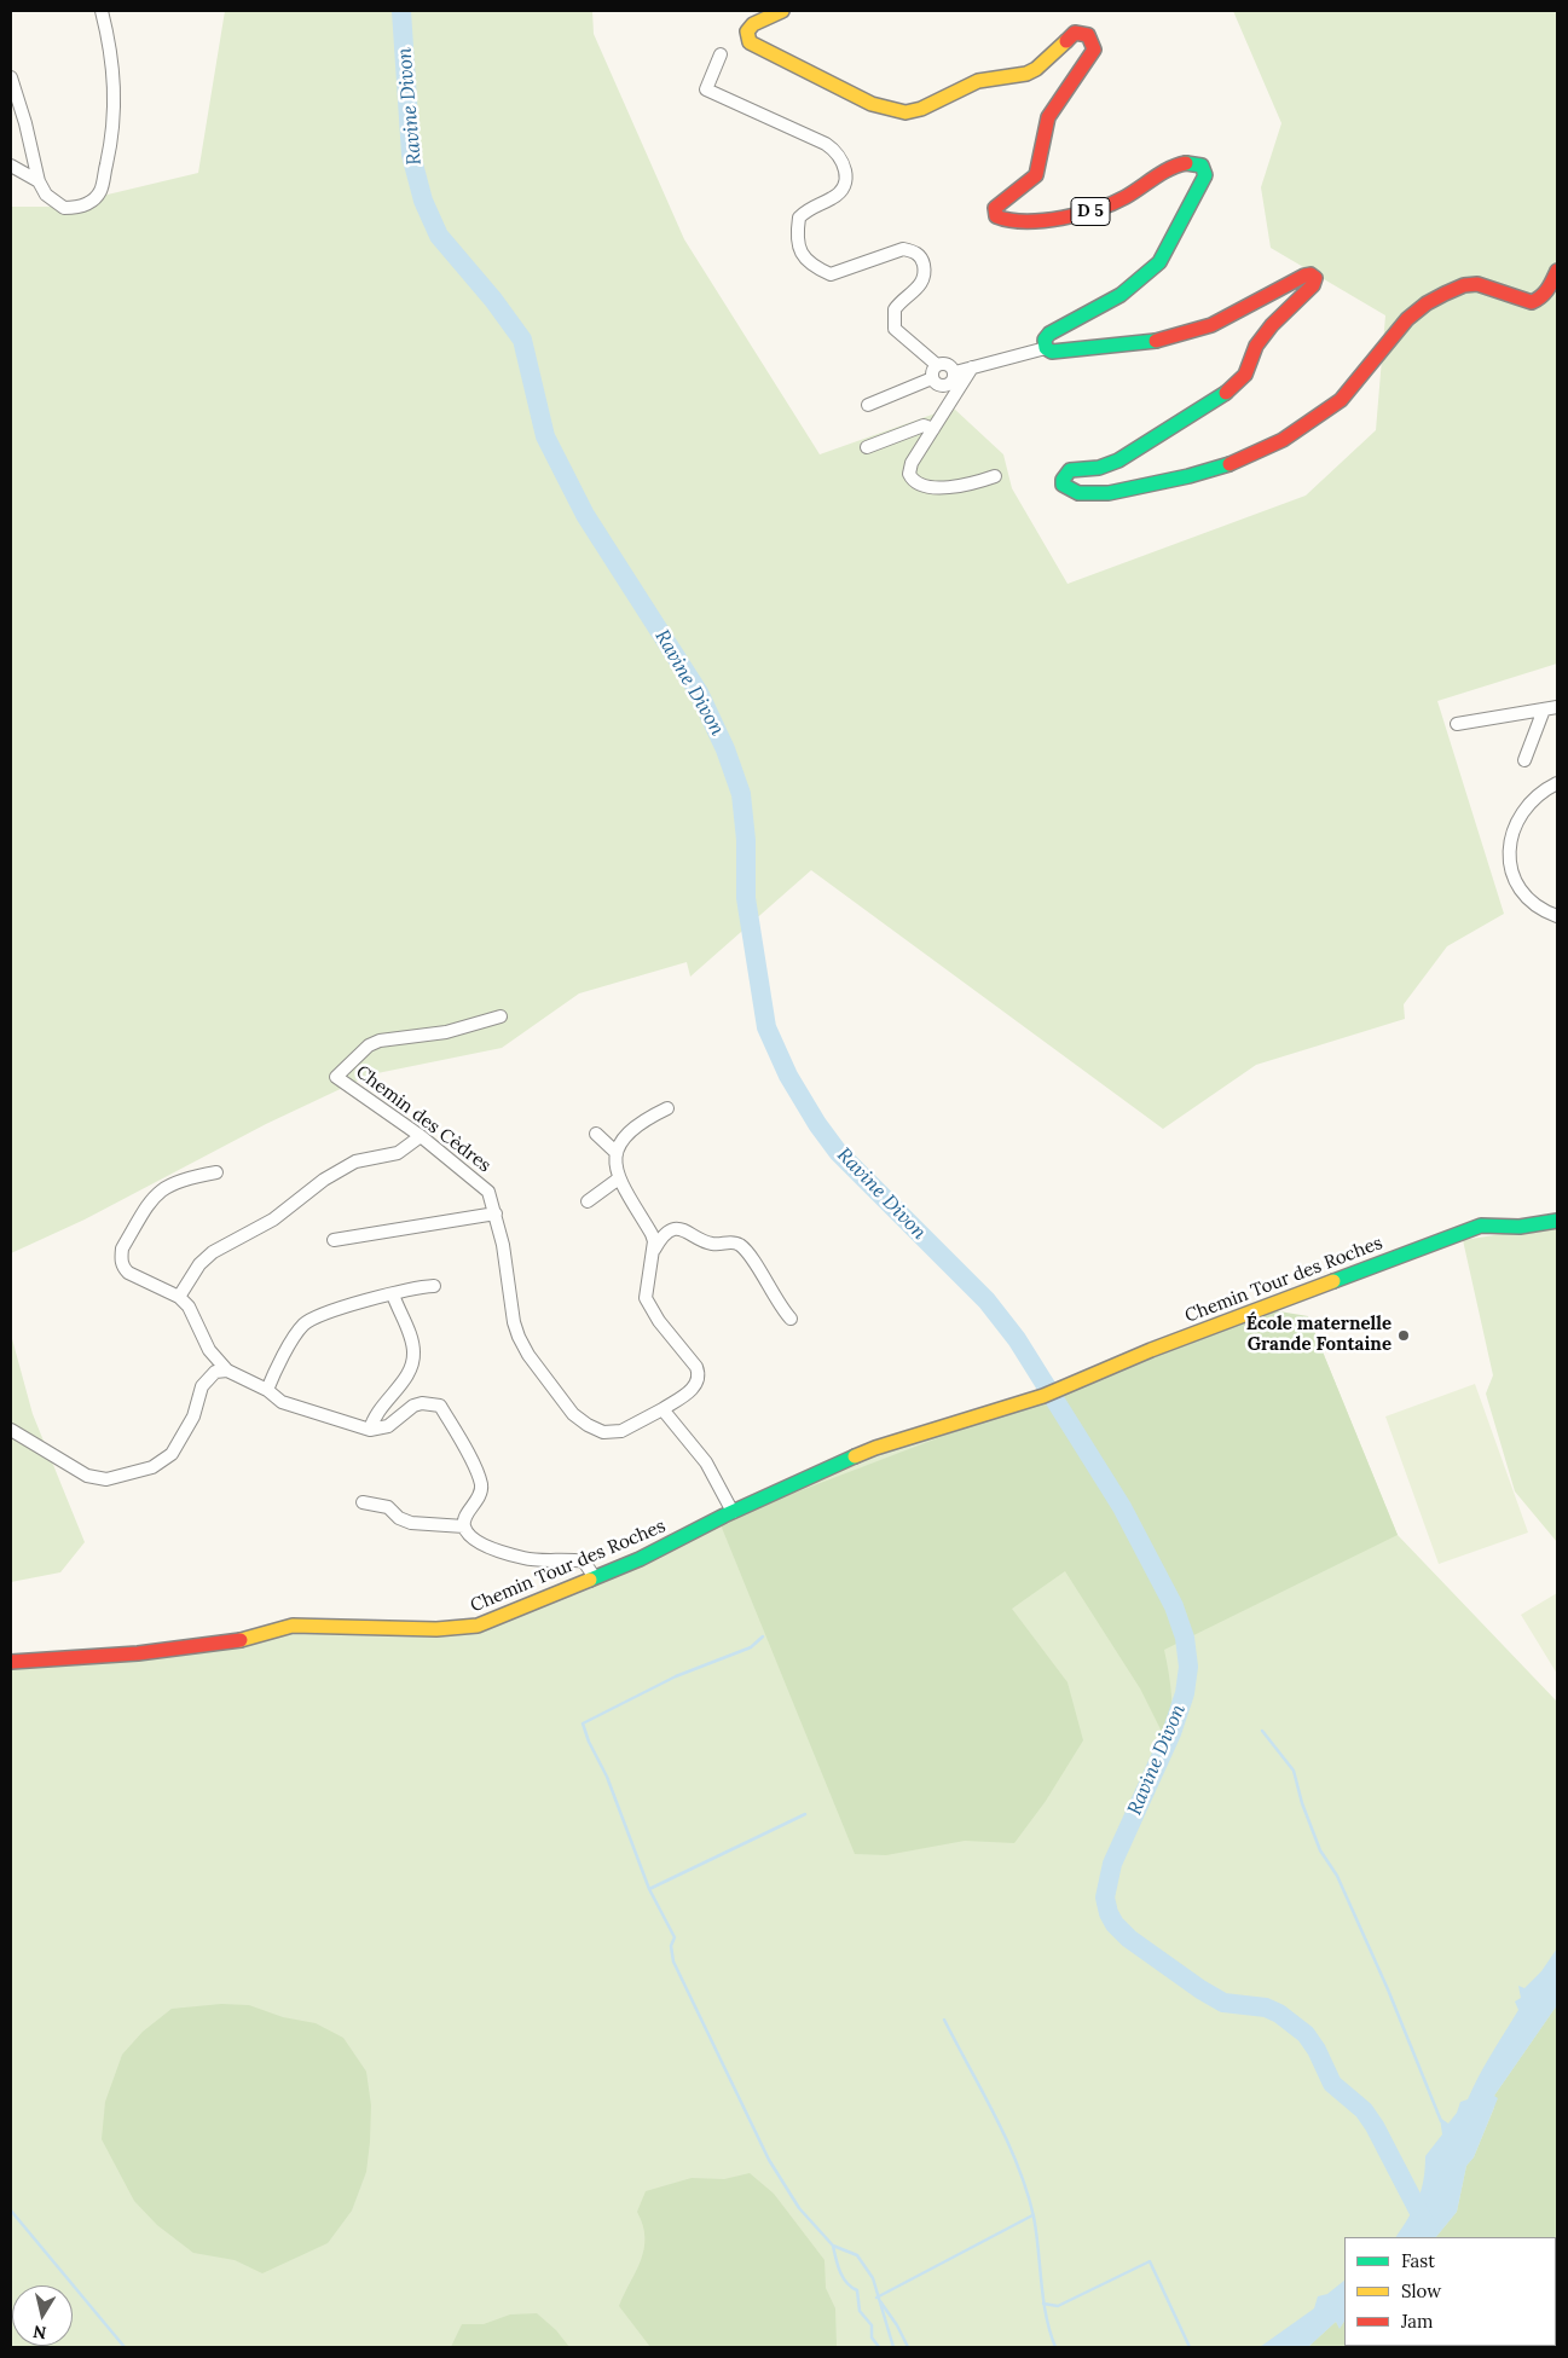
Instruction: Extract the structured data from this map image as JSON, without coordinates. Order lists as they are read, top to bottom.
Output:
{
  "streets": {
    "main road": ["D 5", "Chemin Tour des Roches"],
    "street": ["Chemin des Cèdres"]
  },
  "water": ["Ravine Divon"],
  "places": ["École maternelle Grande Fontaine"],
  "legend": ["Fast", "Slow", "Jam"],
  "north": "bottom"
}
